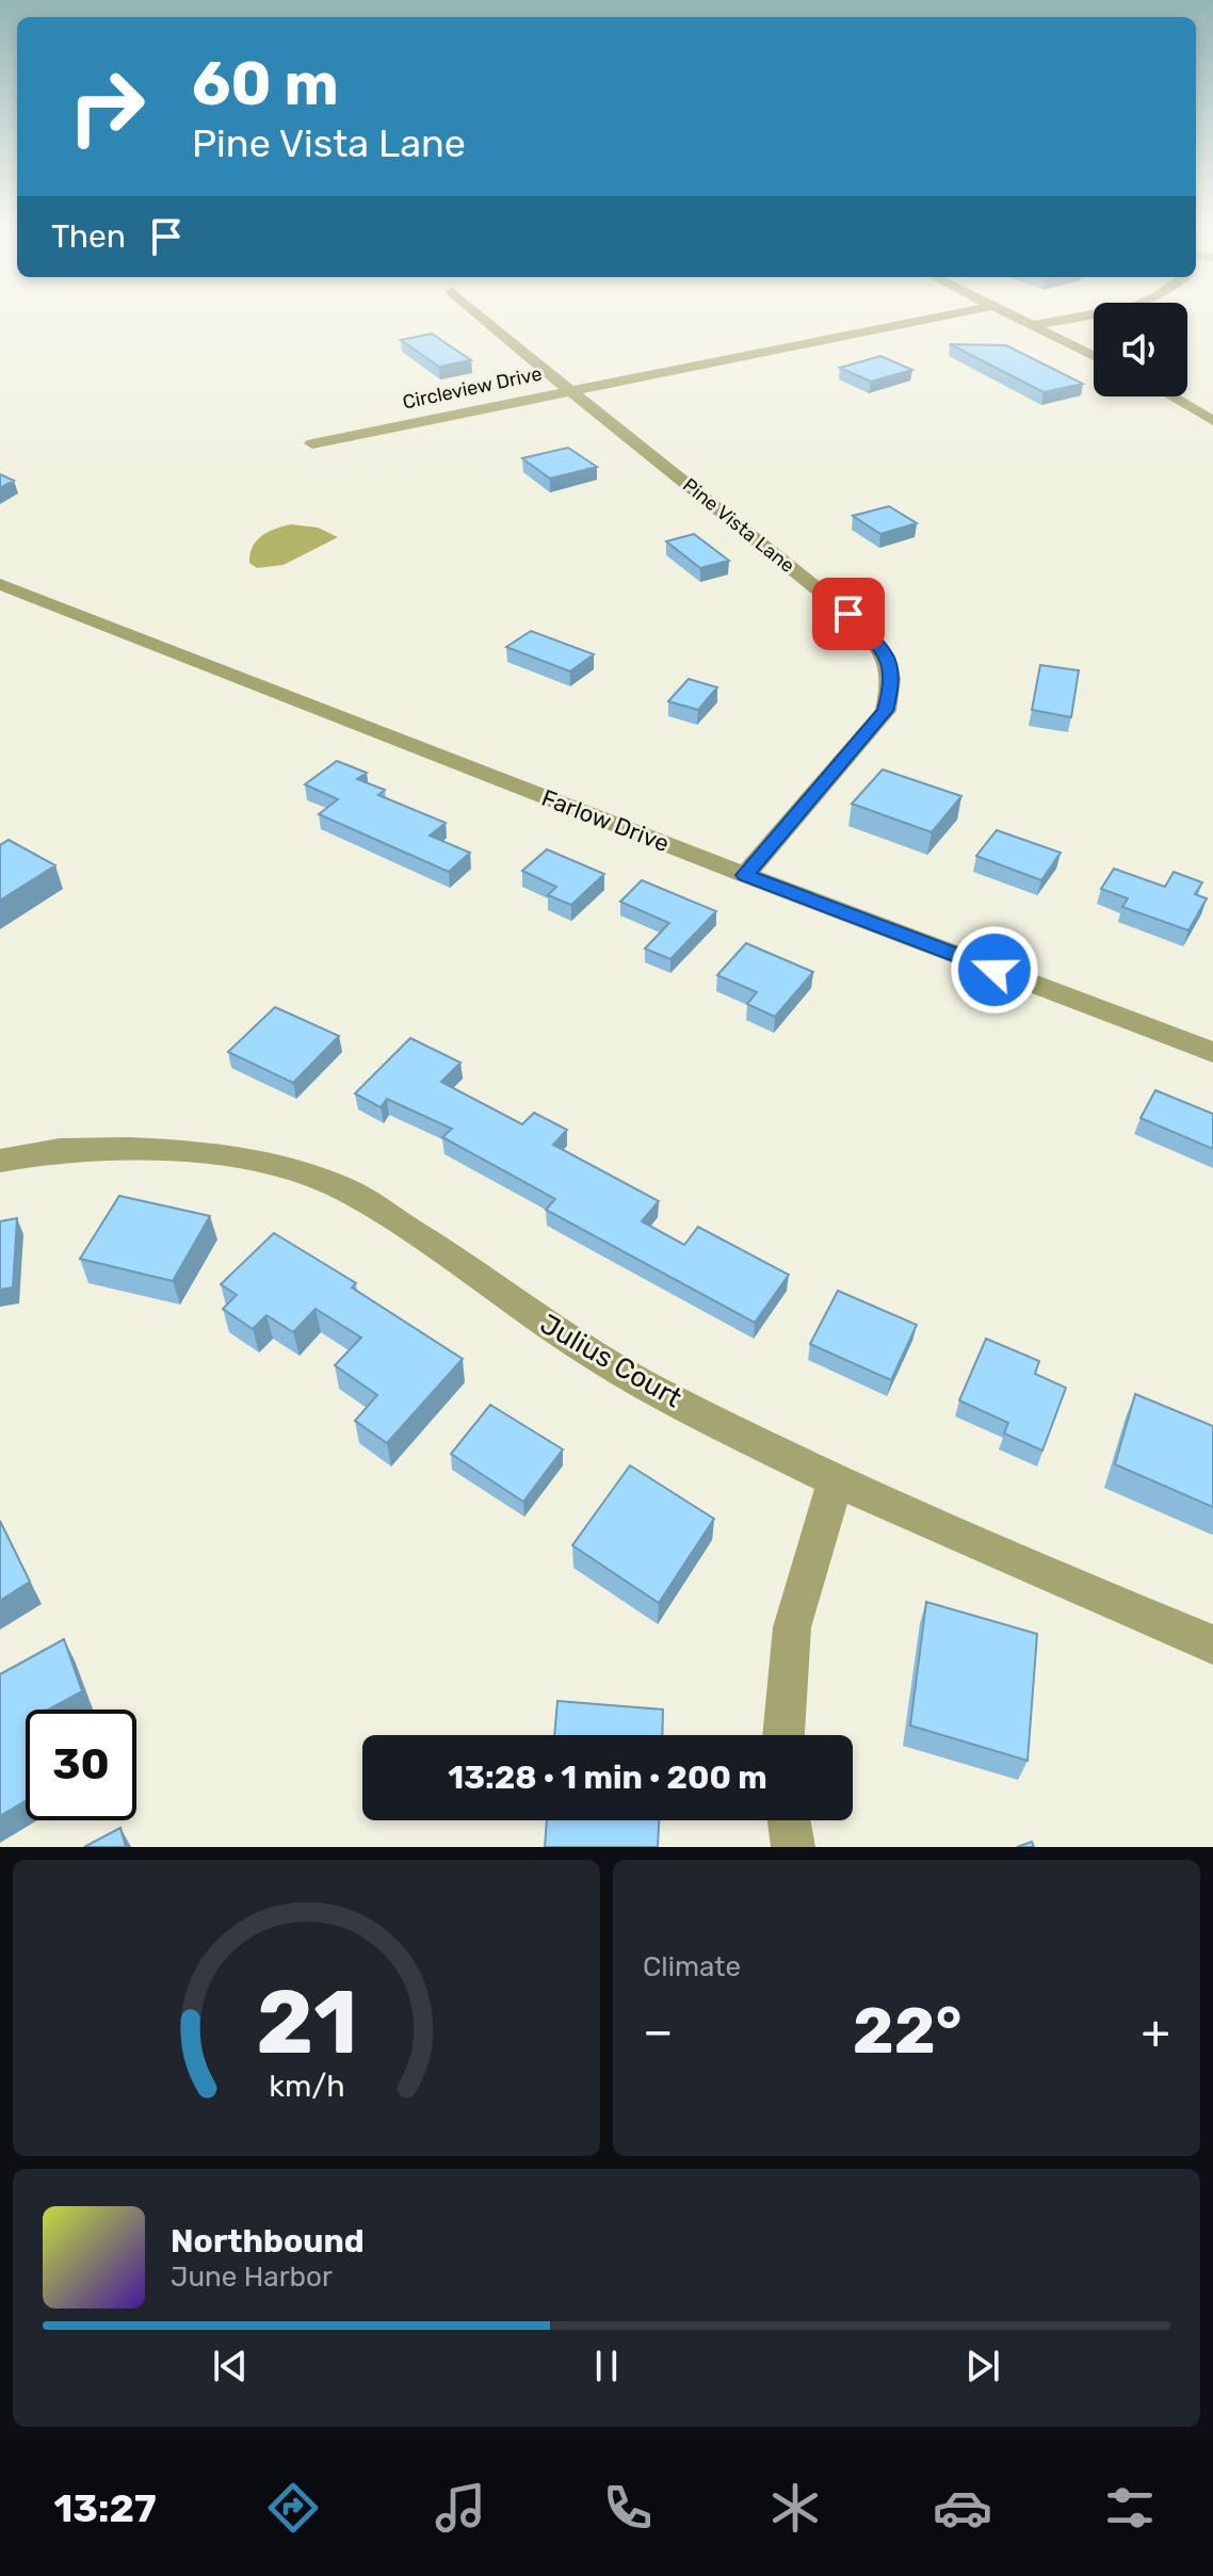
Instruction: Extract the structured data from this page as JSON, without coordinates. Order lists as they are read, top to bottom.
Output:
{
  "streets": {
    "street": [
      "Circleview Drive",
      "Pine Vista Lane",
      "Farlow Drive",
      "Julius Court"
    ]
  },
  "crossings": [
    ["Circleview Drive", "Pine Vista Lane"],
    ["Pine Vista Lane", "Farlow Drive"]
  ],
  "page": {
    "turn": ["60 m", "Pine Vista Lane"],
    "then": "Then",
    "limit": "30",
    "trip": "13:28 · 1 min · 200 m",
    "tile": "Climate",
    "heat": ["−", "22°", "+"],
    "song": ["Northbound", "June Harbor"],
    "tabs": "13:27",
    "gauge": ["21", "km/h"]
  }
}
